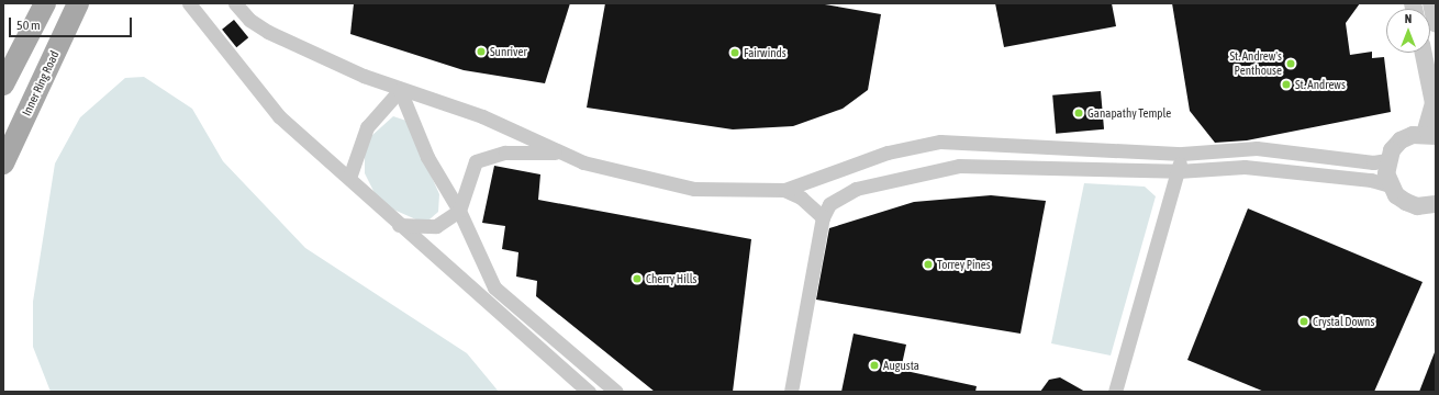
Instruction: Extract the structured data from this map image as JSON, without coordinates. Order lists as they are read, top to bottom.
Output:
{
  "streets": {
    "main road": ["Inner Ring Road"]
  },
  "places": [
    "Sunriver",
    "Fairwinds",
    "St. Andrew's Penthouse",
    "St. Andrews",
    "Ganapathy Temple",
    "Torrey Pines",
    "Cherry Hills",
    "Crystal Downs",
    "Augusta"
  ],
  "scale_bar": "50 m",
  "north": "top"
}
